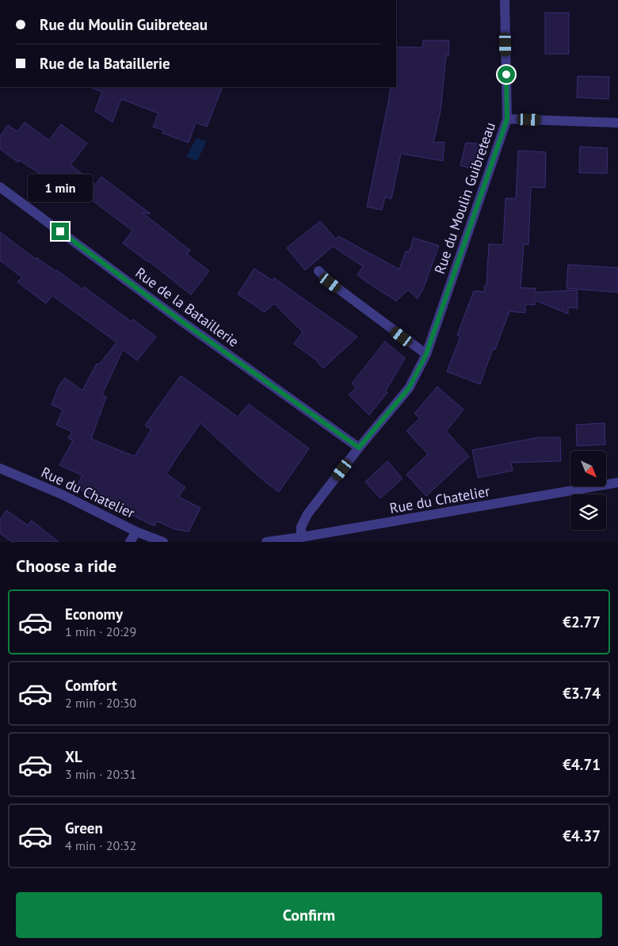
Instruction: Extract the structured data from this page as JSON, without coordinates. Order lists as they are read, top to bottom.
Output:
{
  "streets": {
    "street": ["Rue du Moulin Guibreteau", "Rue de la Bataillerie", "Rue du Chatelier"]
  },
  "crossings": [
    ["Rue du Moulin Guibreteau", "Rue de la Bataillerie"],
    ["Rue du Moulin Guibreteau", "Rue du Chatelier"]
  ],
  "north": "bottom right",
  "page": {
    "banner": ["Rue du Moulin Guibreteau", "Rue de la Bataillerie"],
    "bubble": "1 min",
    "heading": "Choose a ride",
    "list": [
      {
        "name": "Economy",
        "note": "1 min · 20:29",
        "value": "€2.77"
      },
      {
        "name": "Comfort",
        "note": "2 min · 20:30",
        "value": "€3.74"
      },
      {
        "name": "XL",
        "note": "3 min · 20:31",
        "value": "€4.71"
      },
      {
        "name": "Green",
        "note": "4 min · 20:32",
        "value": "€4.37"
      }
    ],
    "buttons": "Confirm"
  }
}
